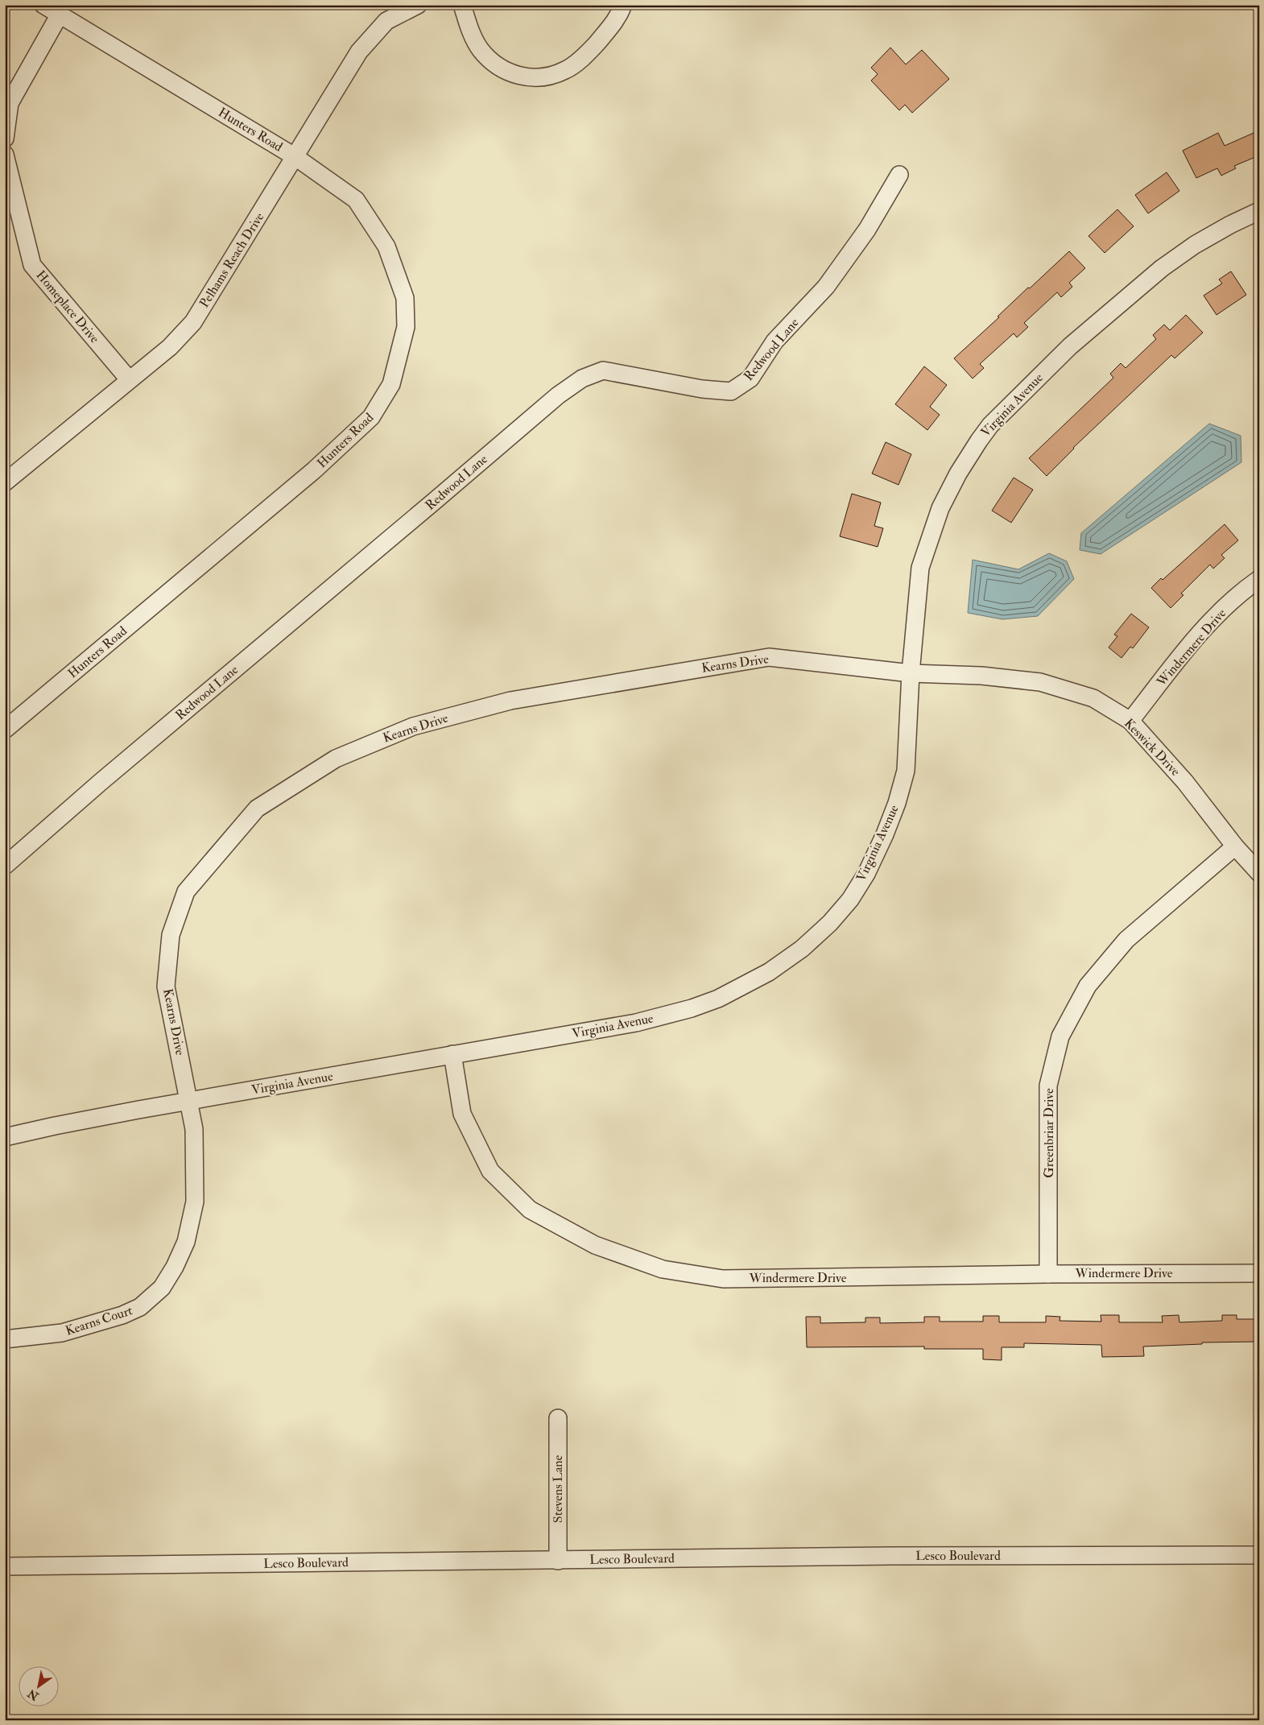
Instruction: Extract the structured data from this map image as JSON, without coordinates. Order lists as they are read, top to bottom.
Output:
{
  "streets": {
    "street": [
      "Hunters Road",
      "Pelhams Reach Drive",
      "Homeplace Drive",
      "Redwood Lane",
      "Virginia Avenue",
      "Windermere Drive",
      "Kearns Drive",
      "Keswick Drive",
      "Greenbriar Drive",
      "Kearns Court",
      "Stevens Lane",
      "Lesco Boulevard"
    ]
  },
  "crossings": [
    ["Hunters Road", "Pelhams Reach Drive"],
    ["Pelhams Reach Drive", "Homeplace Drive"],
    ["Virginia Avenue", "Windermere Drive"],
    ["Virginia Avenue", "Kearns Drive"],
    ["Virginia Avenue", "Keswick Drive"],
    ["Virginia Avenue", "Kearns Court"],
    ["Windermere Drive", "Keswick Drive"],
    ["Windermere Drive", "Greenbriar Drive"],
    ["Kearns Drive", "Keswick Drive"],
    ["Kearns Drive", "Kearns Court"],
    ["Keswick Drive", "Greenbriar Drive"],
    ["Stevens Lane", "Lesco Boulevard"]
  ],
  "north": "bottom left"
}
